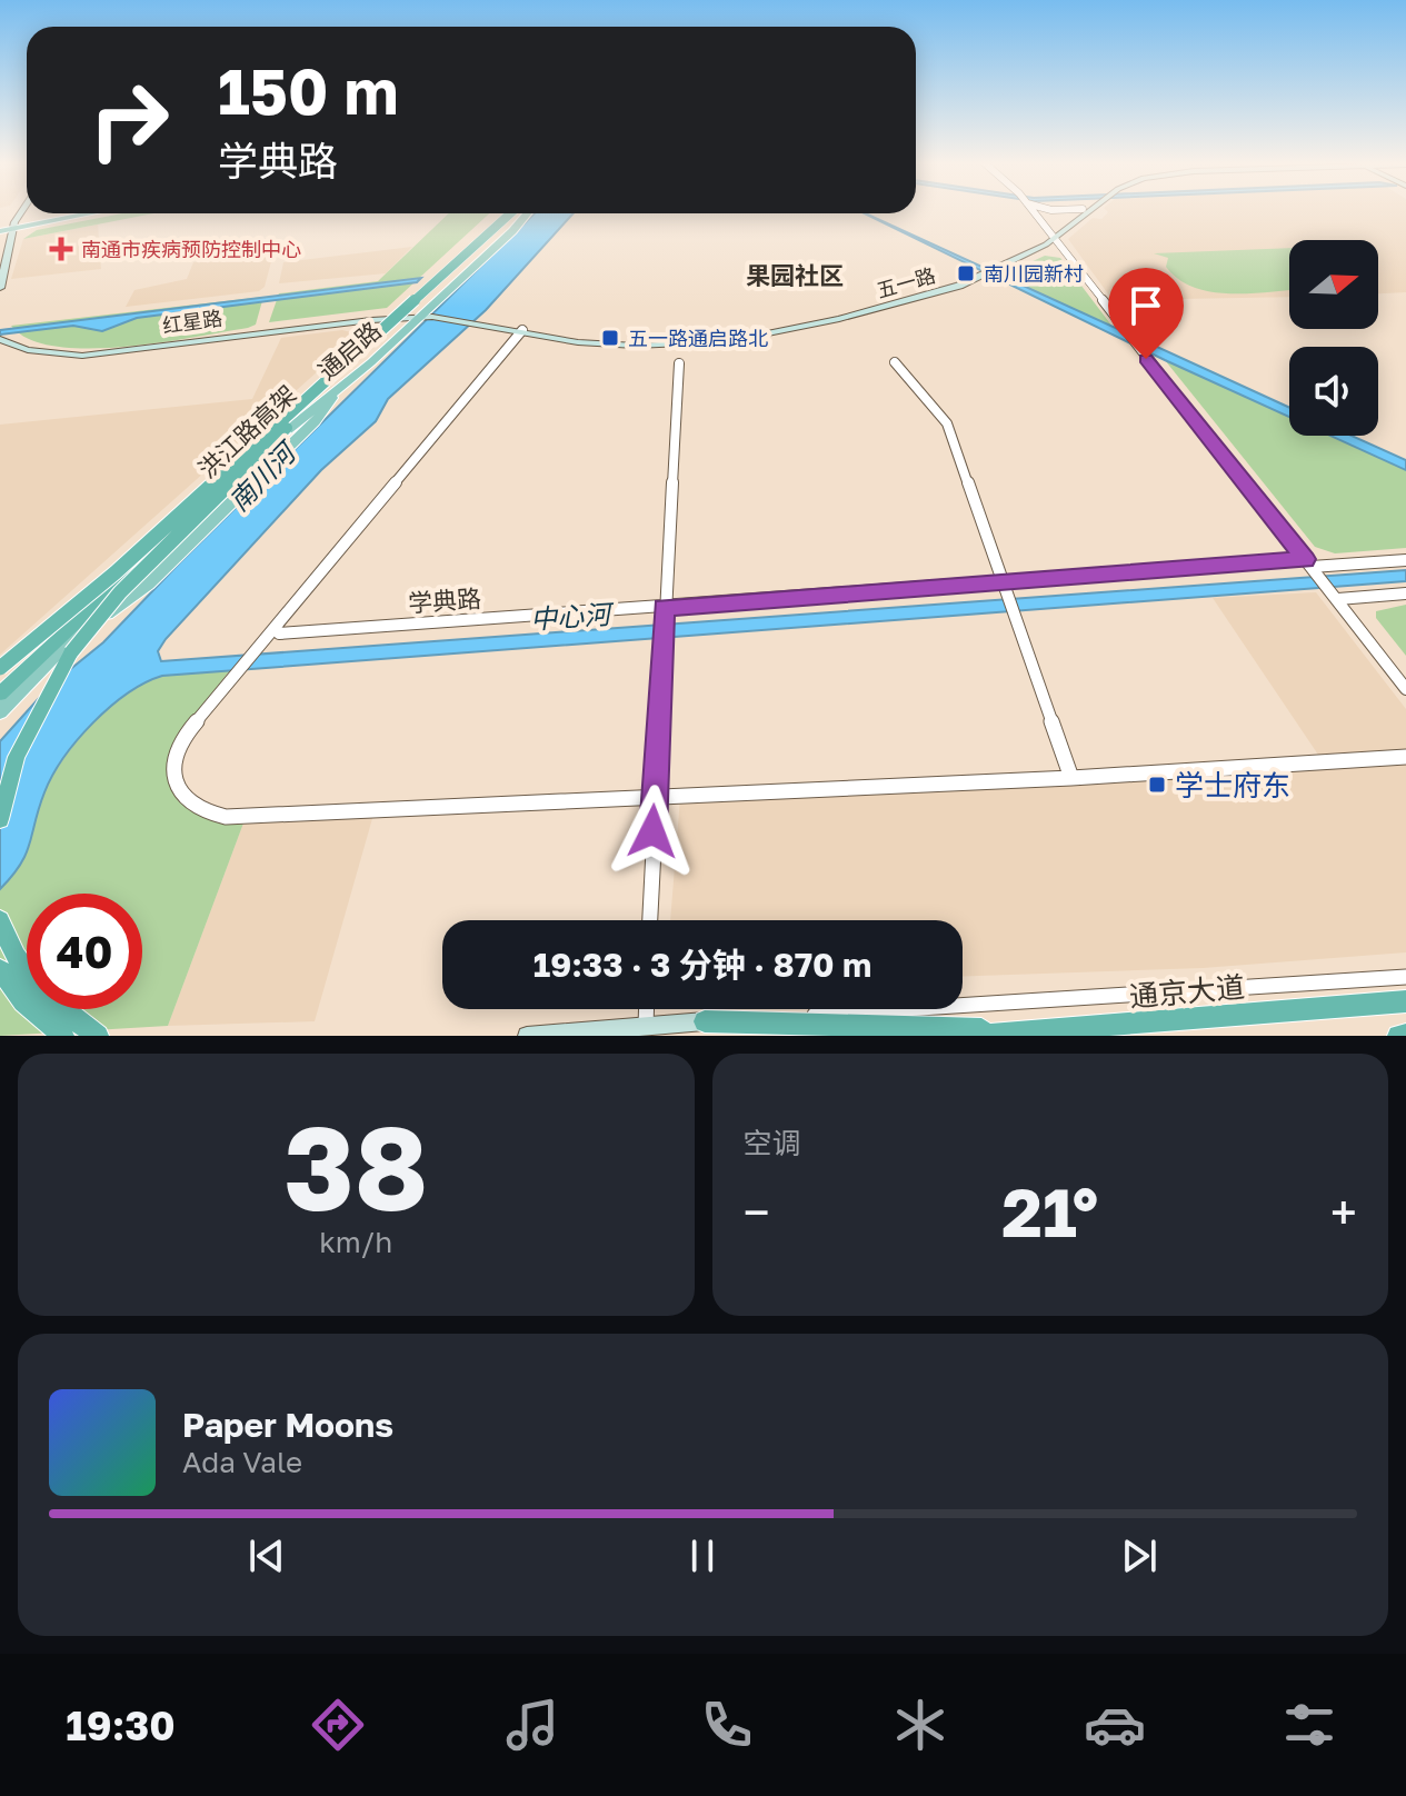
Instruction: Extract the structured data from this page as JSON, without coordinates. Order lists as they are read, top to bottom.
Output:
{
  "streets": {
    "highway": ["洪江路高架", "通京大道"],
    "main road": ["五一路", "红星路", "通启路"],
    "street": ["学典路"]
  },
  "crossings": [
    ["五一路", "红星路"],
    ["五一路", "通启路"],
    ["红星路", "通启路"],
    ["通启路", "洪江路高架"]
  ],
  "districts": ["果园社区"],
  "water": ["南川河", "中心河"],
  "places": {
    "health": ["南通市疾病预防控制中心"],
    "transit": ["南川园新村", "五一路通启路北", "学士府东"]
  },
  "north": "right",
  "page": {
    "turn": ["150 m", "学典路"],
    "limit": "40",
    "trip": "19:33 · 3 分钟 · 870 m",
    "tile": [
      ["38", "km/h"],
      "空调"
    ],
    "heat": ["−", "21°", "+"],
    "song": ["Paper Moons", "Ada Vale"],
    "tabs": "19:30"
  }
}
